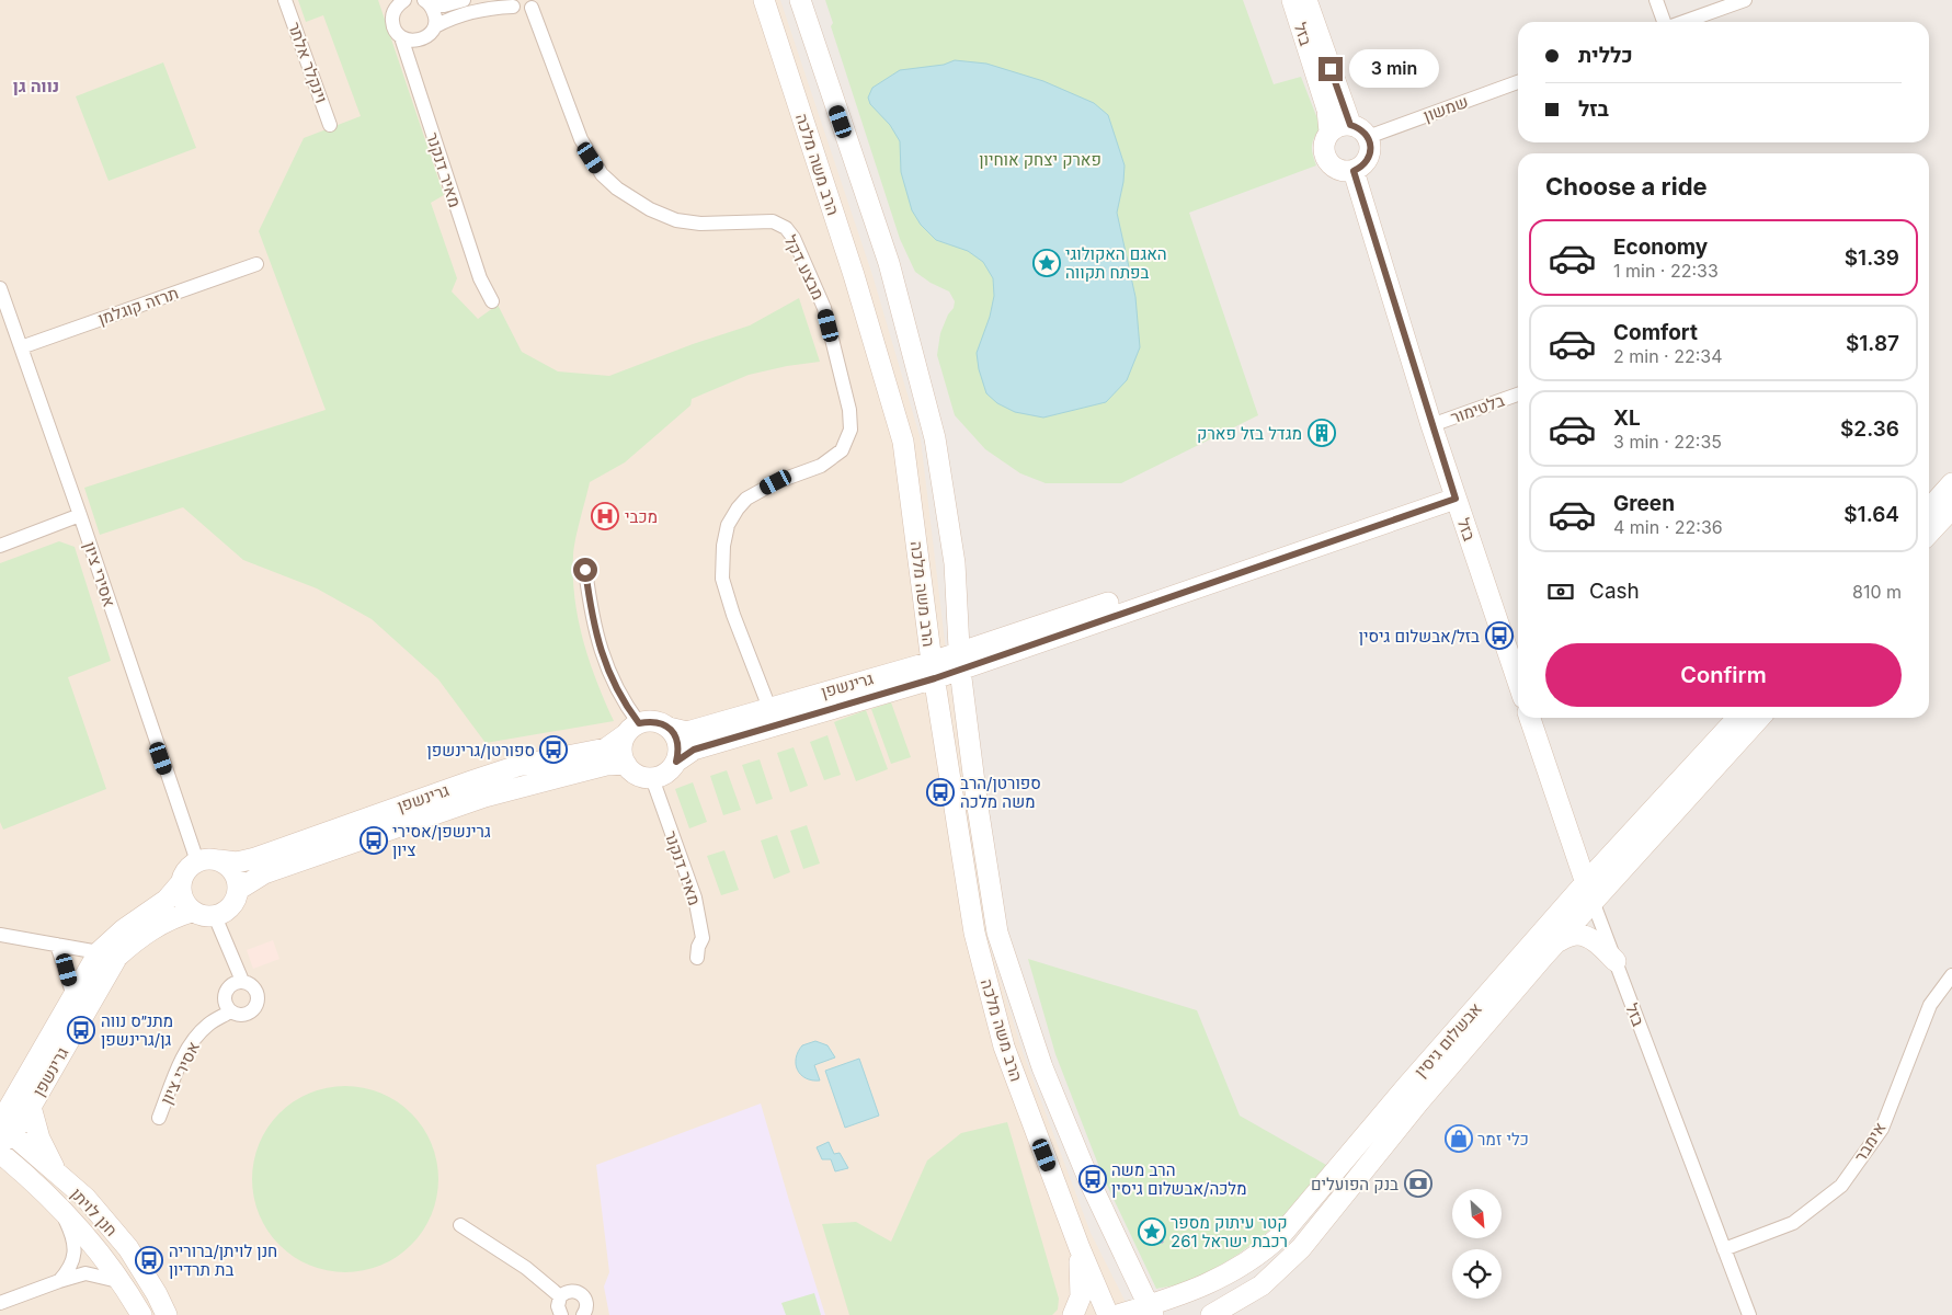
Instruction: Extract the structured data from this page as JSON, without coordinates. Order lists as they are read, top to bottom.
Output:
{
  "streets": {
    "street": [
      "בזל",
      "וינקלר אלתר",
      "שמשון",
      "הרב משה מלכה",
      "מאיר דנקנר",
      "מבצע דקל",
      "תרזה קוגלמן",
      "בלטימור",
      "אסירי ציון",
      "גרינשפן",
      "אבשלום גיסין",
      "אימבר",
      "חנן לויתן"
    ]
  },
  "crossings": [
    ["בזל", "שמשון"],
    ["בזל", "בלטימור"],
    ["בזל", "גרינשפן"],
    ["בזל", "אבשלום גיסין"],
    ["בזל", "אימבר"],
    ["הרב משה מלכה", "גרינשפן"],
    ["הרב משה מלכה", "אבשלום גיסין"],
    ["מאיר דנקנר", "גרינשפן"],
    ["מבצע דקל", "גרינשפן"],
    ["תרזה קוגלמן", "אסירי ציון"],
    ["אסירי ציון", "גרינשפן"],
    ["גרינשפן", "חנן לויתן"]
  ],
  "districts": ["נווה גן"],
  "parks": ["פארק יצחק אוחיון"],
  "places": {
    "place": ["האגם האקולוגי בפתח תקווה", "קטר עיתוק מספר 261 רכבת ישראל"],
    "building": ["מגדל בזל פארק"],
    "hospital": ["מכבי"],
    "bus stop": [
      "בזל/אבשלום גיסין",
      "ספורטן/גרינשפן",
      "ספורטן/הרב משה מלכה",
      "גרינשפן/אסירי ציון",
      "מתנ״ס נווה גן/גרינשפן",
      "הרב משה מלכה/אבשלום גיסין",
      "חנן לויתן/ברוריה בת תרדיון"
    ],
    "shop": ["כלי זמר"],
    "bank": ["בנק הפועלים"]
  },
  "north": "bottom right",
  "page": {
    "banner": ["כללית", "בזל"],
    "bubble": "3 min",
    "heading": "Choose a ride",
    "list": [
      {
        "name": "Economy",
        "note": "1 min · 22:33",
        "value": "$1.39"
      },
      {
        "name": "Comfort",
        "note": "2 min · 22:34",
        "value": "$1.87"
      },
      {
        "name": "XL",
        "note": "3 min · 22:35",
        "value": "$2.36"
      },
      {
        "name": "Green",
        "note": "4 min · 22:36",
        "value": "$1.64"
      }
    ],
    "pay": ["Cash", "810 m"],
    "buttons": "Confirm"
  }
}
